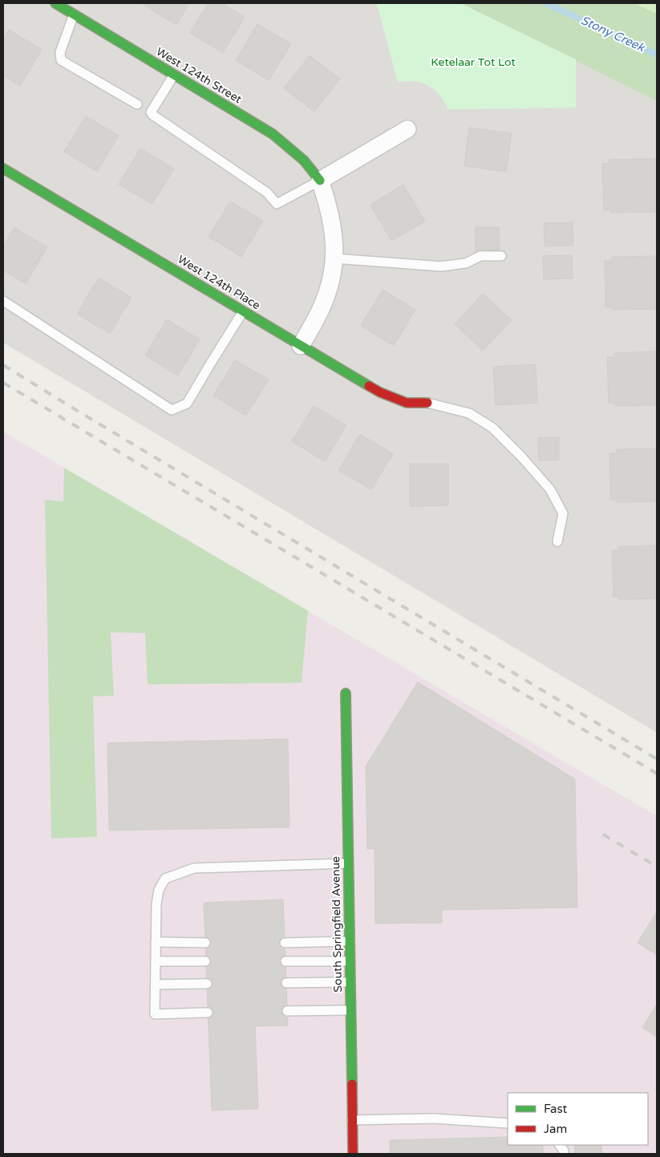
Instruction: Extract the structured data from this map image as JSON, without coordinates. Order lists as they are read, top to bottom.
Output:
{
  "streets": {
    "street": ["West 124th Street", "West 124th Place", "South Springfield Avenue"]
  },
  "water": ["Stony Creek"],
  "parks": ["Ketelaar Tot Lot"],
  "legend": ["Fast", "Jam"]
}
